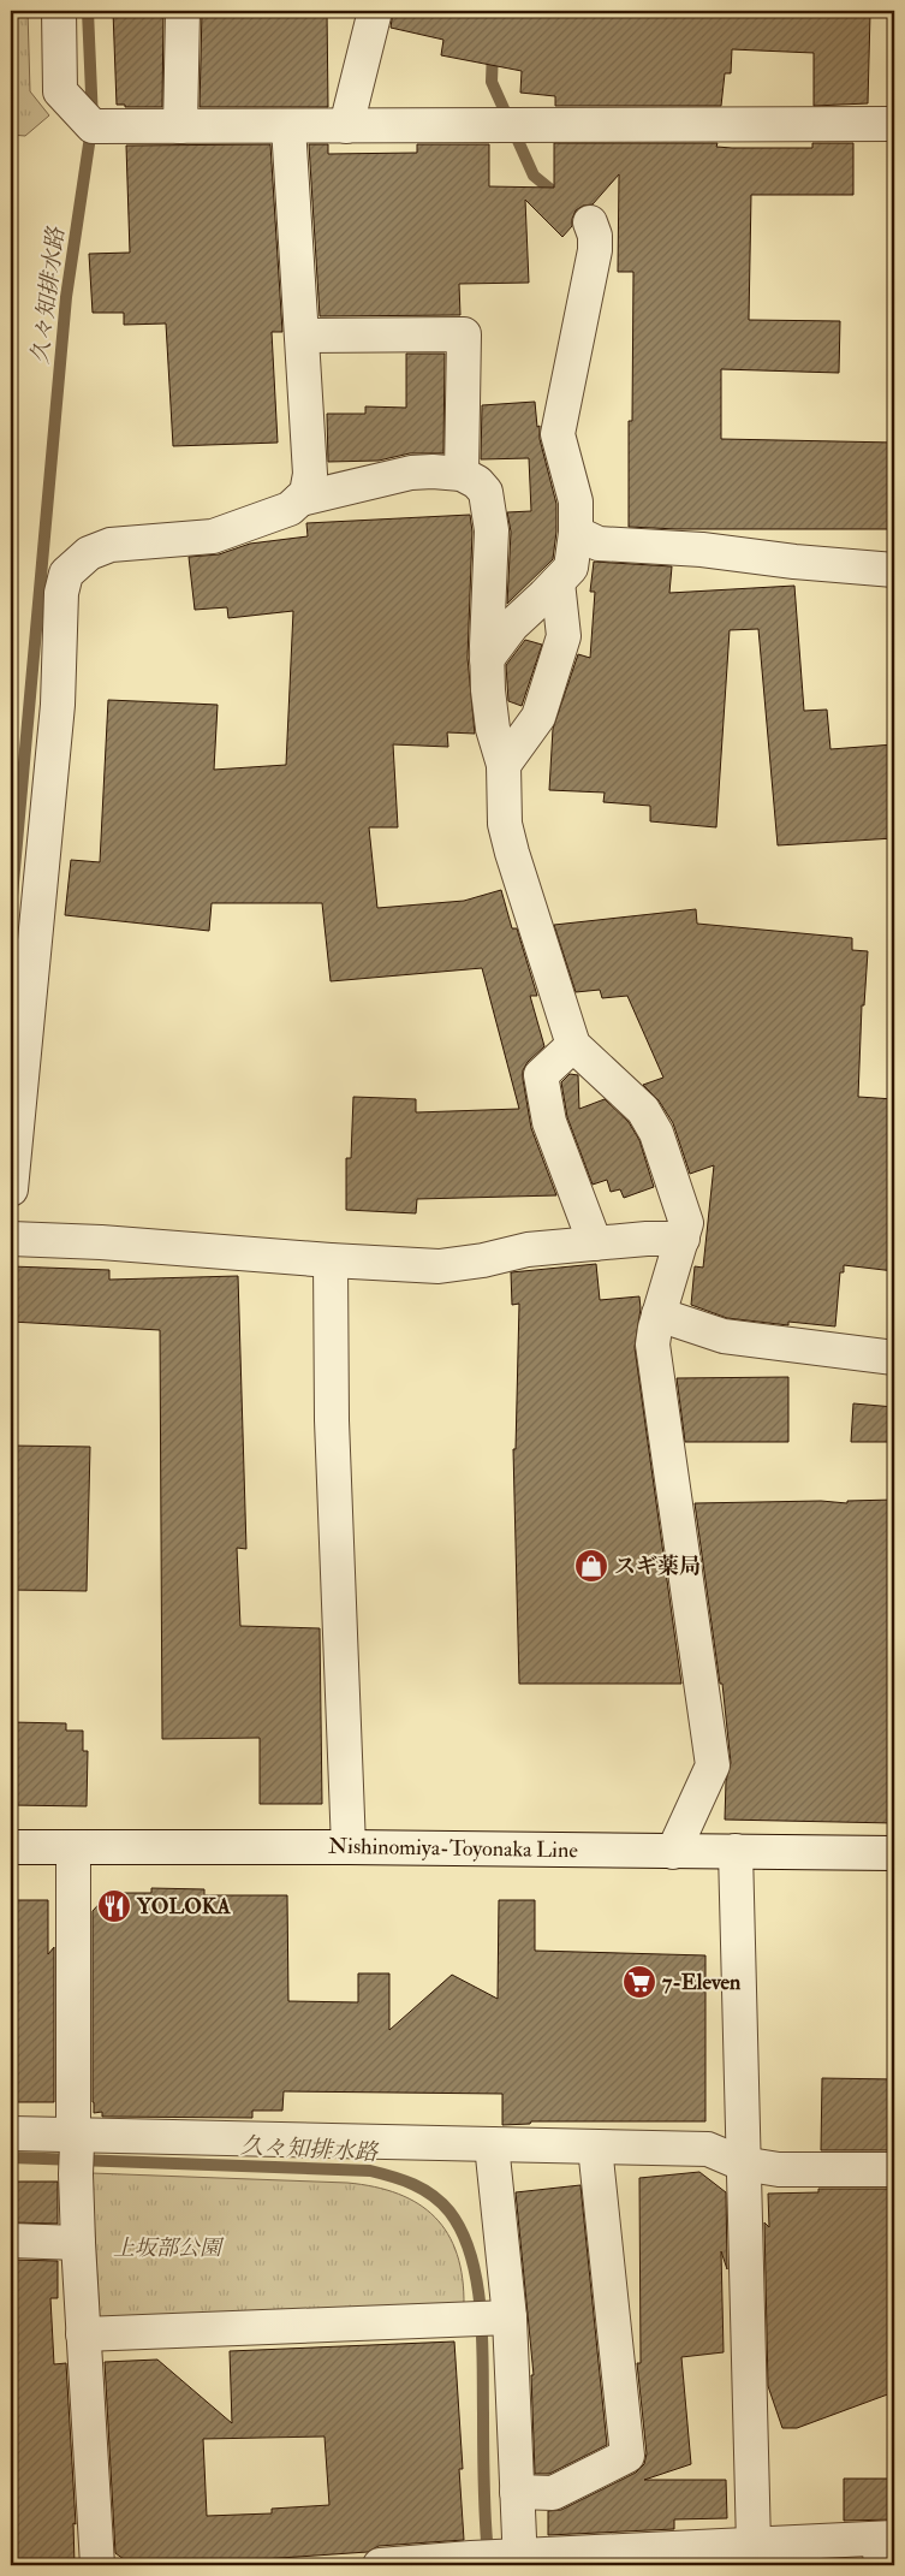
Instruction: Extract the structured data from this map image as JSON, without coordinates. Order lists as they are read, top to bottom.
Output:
{
  "streets": {
    "street": ["Nishinomiya-Toyonaka Line"]
  },
  "water": ["久々知排水路"],
  "parks": ["上坂部公園"],
  "places": {
    "shop": ["スギ薬局"],
    "restaurant": ["YOLOKA"],
    "supermarket": ["7-Eleven"]
  }
}
